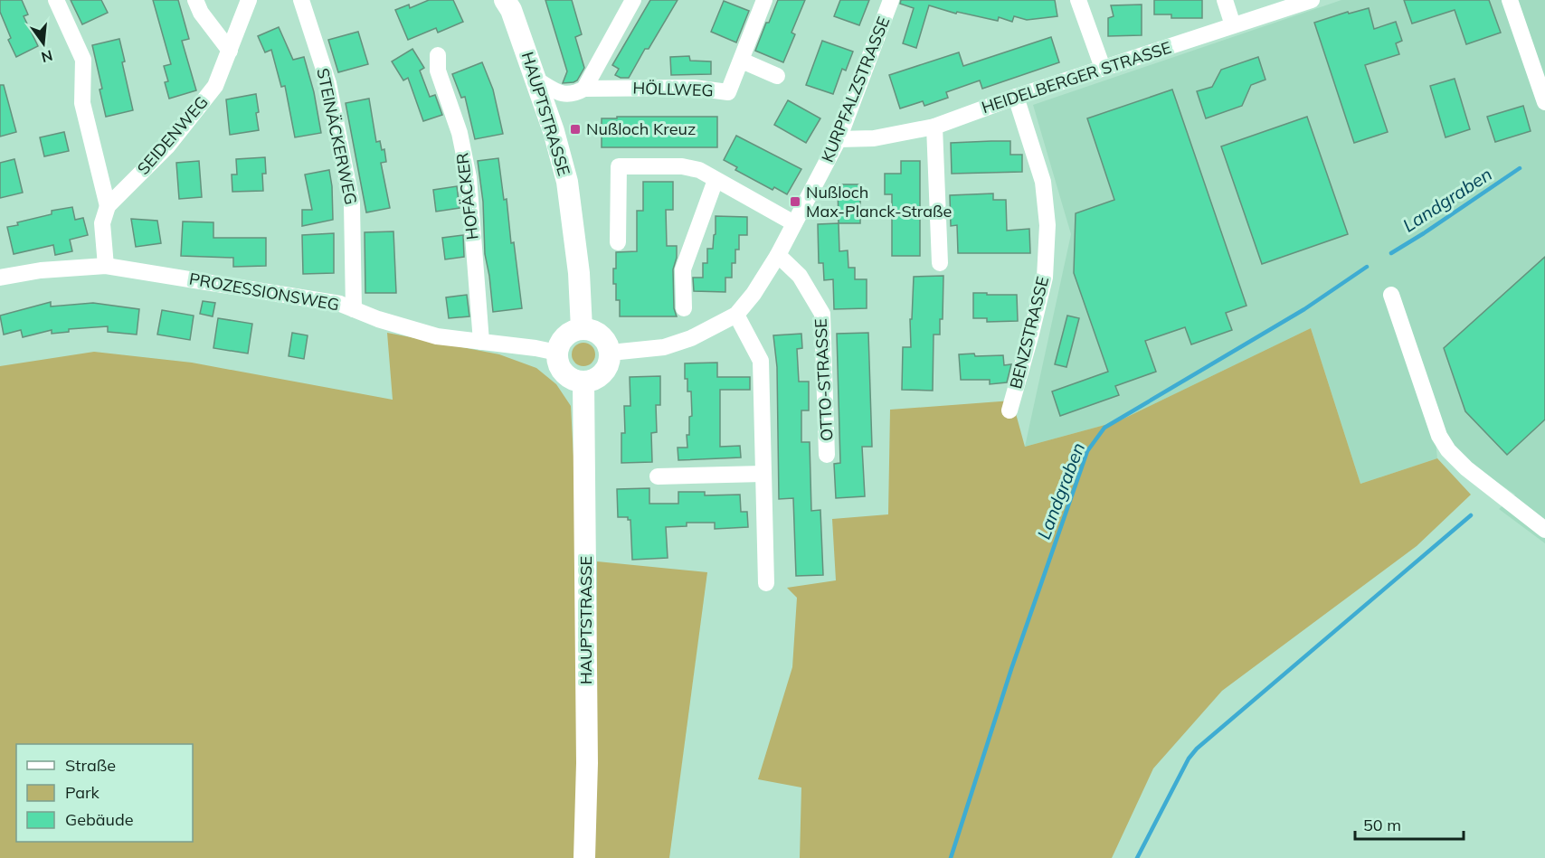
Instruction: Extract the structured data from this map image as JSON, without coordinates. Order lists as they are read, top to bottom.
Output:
{
  "streets": {
    "main road": ["HAUPTSTRASSE"],
    "street": [
      "HEIDELBERGER STRASSE",
      "HÖLLWEG",
      "KURPFALZSTRASSE",
      "SEIDENWEG",
      "STEINÄCKERWEG",
      "HOFÄCKER",
      "PROZESSIONSWEG",
      "BENZSTRASSE",
      "OTTO-STRASSE"
    ]
  },
  "crossings": [
    ["HEIDELBERGER STRASSE", "KURPFALZSTRASSE"],
    ["HEIDELBERGER STRASSE", "BENZSTRASSE"],
    ["KURPFALZSTRASSE", "HAUPTSTRASSE"],
    ["KURPFALZSTRASSE", "PROZESSIONSWEG"],
    ["KURPFALZSTRASSE", "OTTO-STRASSE"],
    ["HAUPTSTRASSE", "PROZESSIONSWEG"],
    ["STEINÄCKERWEG", "PROZESSIONSWEG"],
    ["HOFÄCKER", "PROZESSIONSWEG"]
  ],
  "water": ["Landgraben"],
  "places": {
    "transit": ["Nußloch Kreuz", "Nußloch Max-Planck-Straße"]
  },
  "legend": ["Straße", "Park", "Gebäude"],
  "scale_bar": "50 m",
  "north": "bottom"
}
